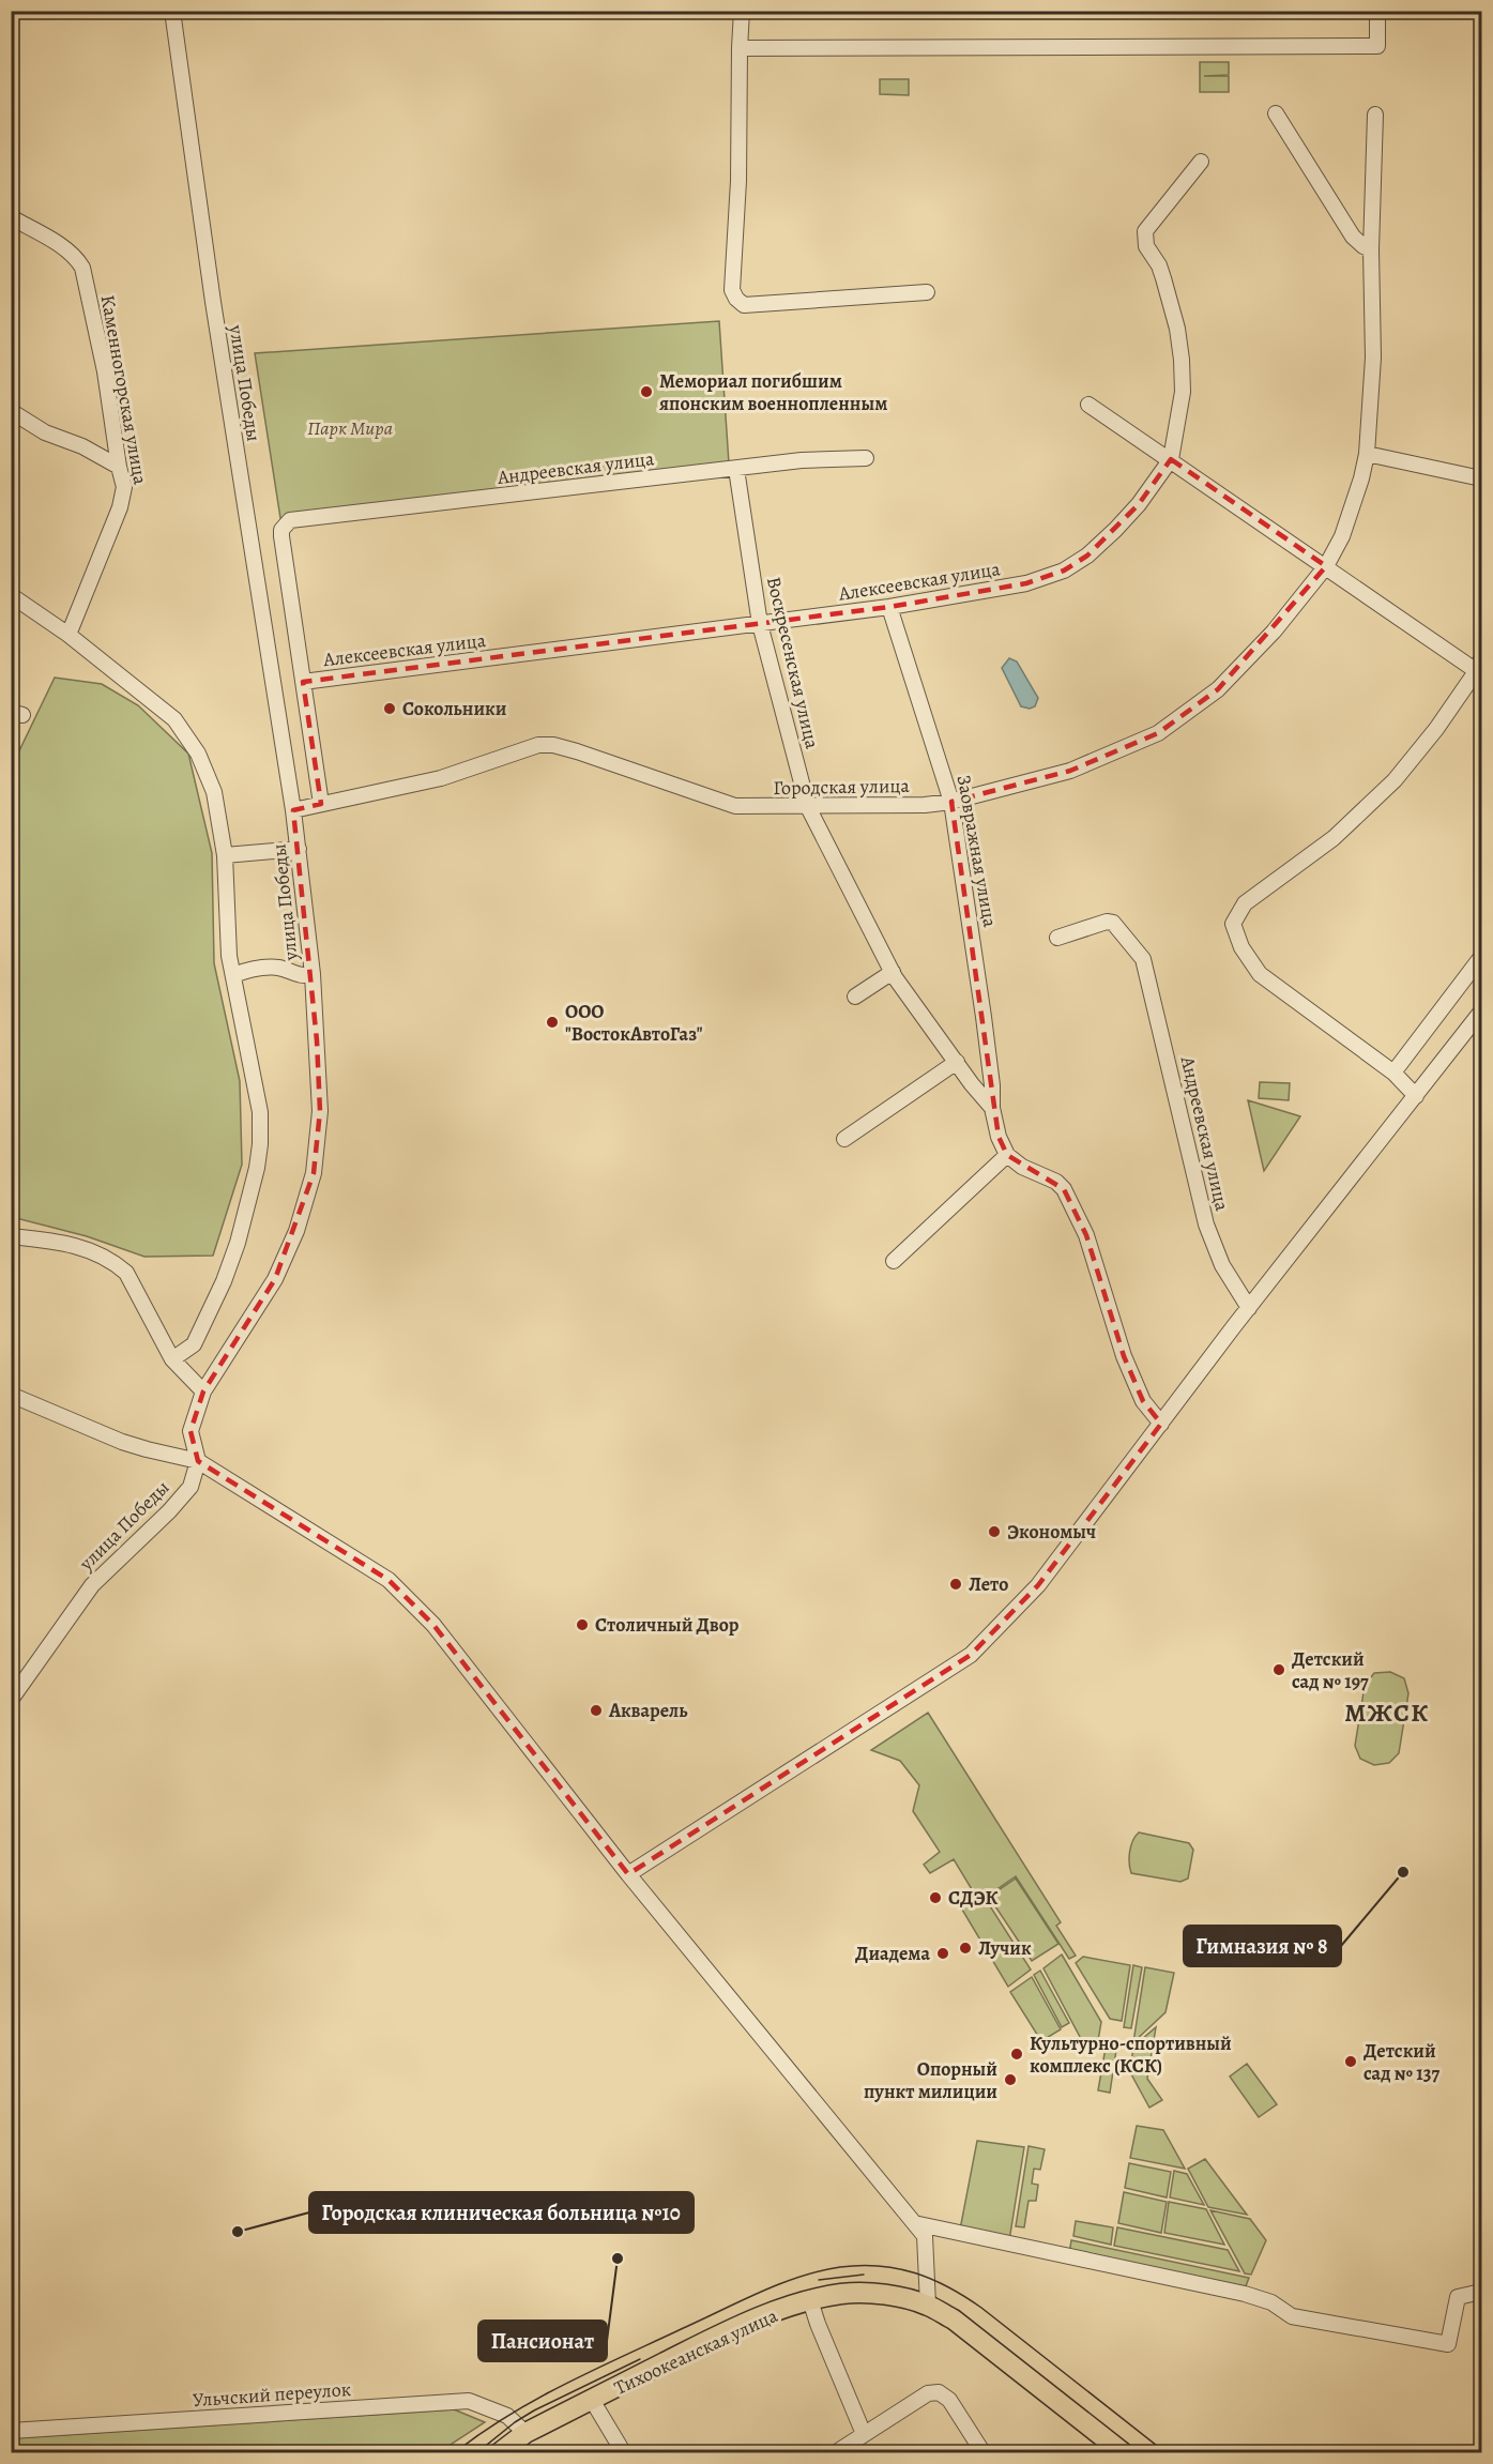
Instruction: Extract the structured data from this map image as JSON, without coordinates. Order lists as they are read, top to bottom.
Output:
{
  "streets": {
    "main road": ["Тихоокеанская улица"],
    "street": [
      "улица Победы",
      "Каменногорская улица",
      "Андреевская улица",
      "Алексеевская улица",
      "Воскресенская улица",
      "Городская улица",
      "Заовражная улица",
      "Ульчский переулок"
    ]
  },
  "crossings": [
    ["улица Победы", "Городская улица"],
    ["Андреевская улица", "Воскресенская улица"],
    ["Алексеевская улица", "Воскресенская улица"],
    ["Алексеевская улица", "Заовражная улица"],
    ["Воскресенская улица", "Городская улица"],
    ["Воскресенская улица", "Заовражная улица"],
    ["Городская улица", "Заовражная улица"],
    ["Тихоокеанская улица", "Ульчский переулок"]
  ],
  "districts": ["МЖСК"],
  "parks": ["Парк Мира"],
  "places": [
    "Мемориал погибшим японским военнопленным",
    "Сокольники",
    "ООО \"ВостокАвтоГаз\"",
    "Экономыч",
    "Лето",
    "Столичный Двор",
    "Детский сад № 197",
    "Акварель",
    "Гимназия № 8",
    "СДЭК",
    "Лучик",
    "Диадема",
    "Культурно-спортивный комплекс (КСК)",
    "Детский сад № 137",
    "Опорный пункт милиции",
    "Городская клиническая больница №10",
    "Пансионат"
  ]
}
